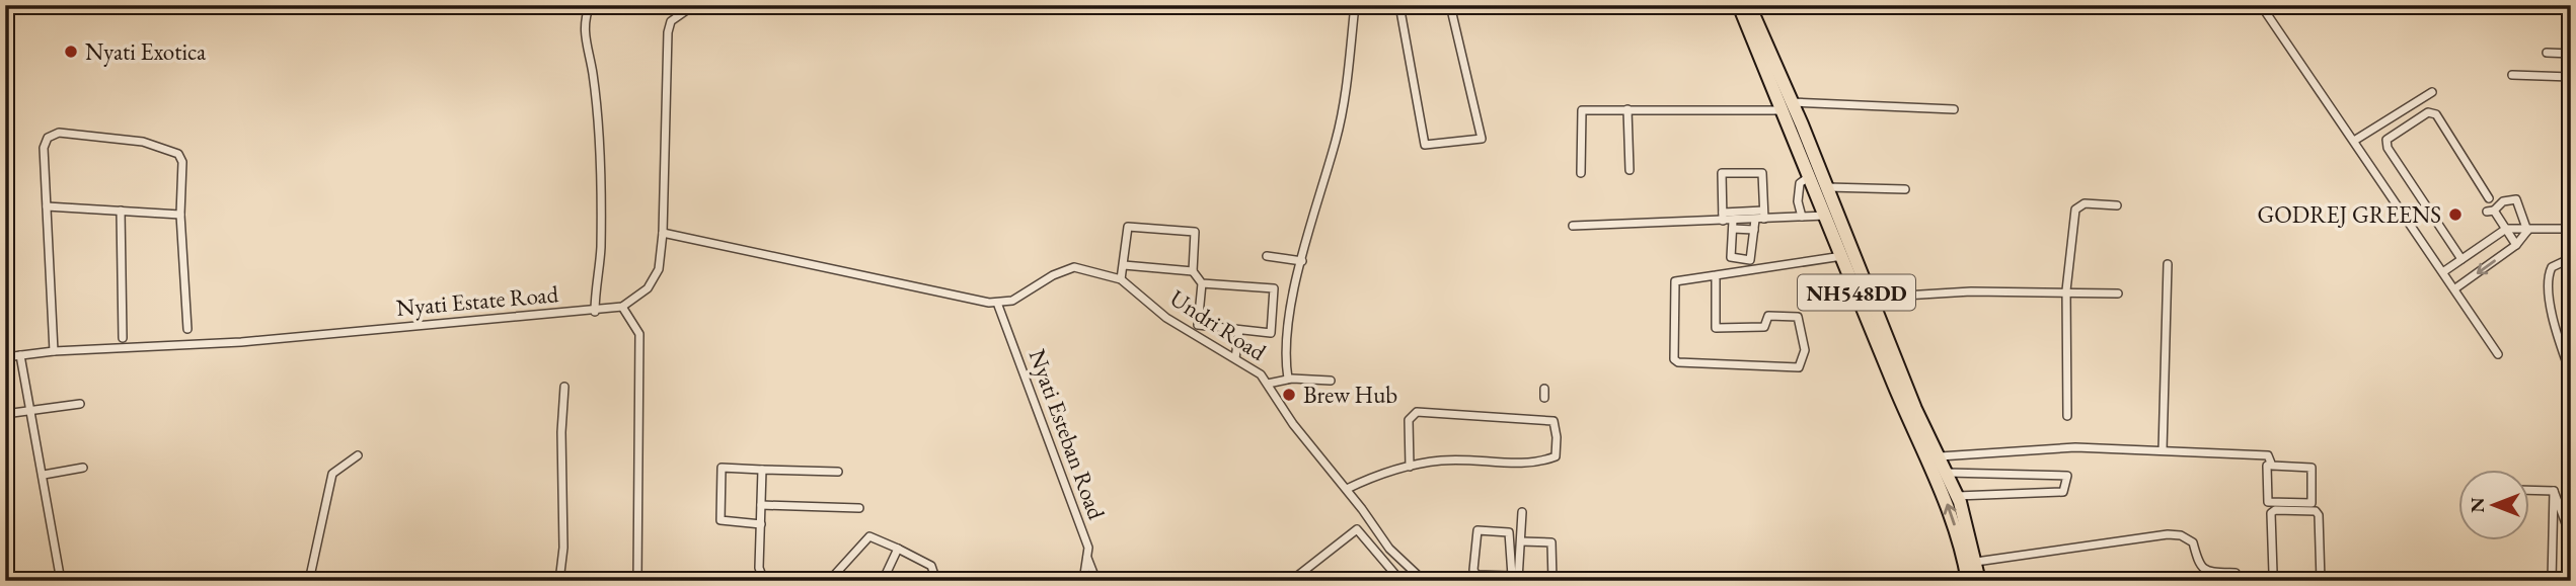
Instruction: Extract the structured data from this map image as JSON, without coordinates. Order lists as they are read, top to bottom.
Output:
{
  "streets": {
    "highway": ["NH548DD"],
    "street": ["Nyati Estate Road", "Undri Road", "Nyati Esteban Road"]
  },
  "crossings": [
    ["Undri Road", "Nyati Esteban Road"]
  ],
  "places": ["Nyati Exotica", "GODREJ GREENS", "Brew Hub"],
  "north": "left"
}
